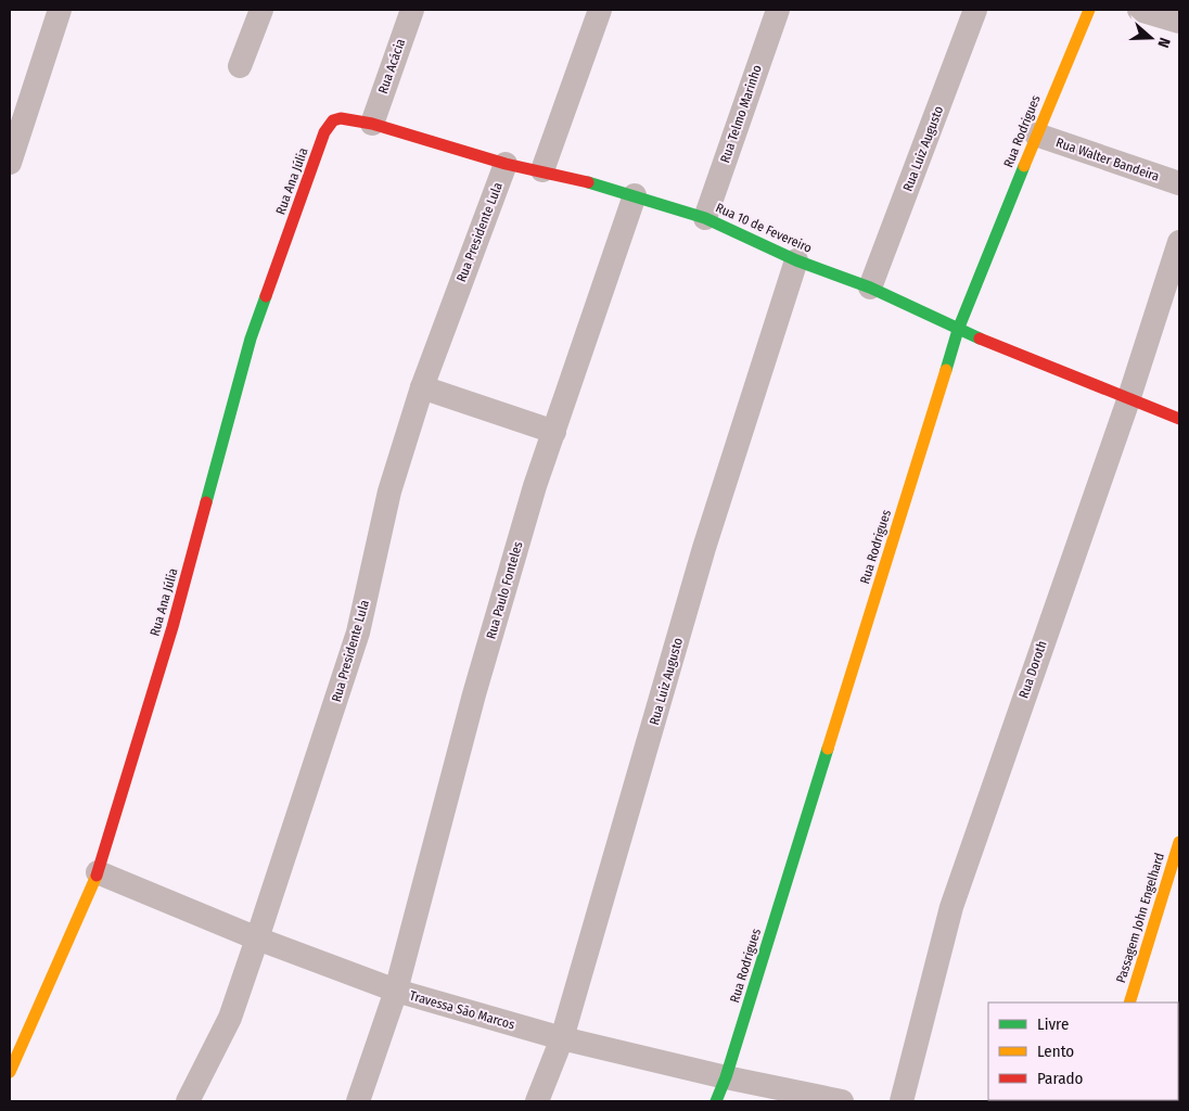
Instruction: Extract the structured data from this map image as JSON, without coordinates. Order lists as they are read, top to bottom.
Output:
{
  "streets": {
    "street": [
      "Rua Acácia",
      "Rua Telmo Marinho",
      "Rua Rodrigues",
      "Rua Luiz Augusto",
      "Rua Walter Bandeira",
      "Rua Ana Júlia",
      "Rua 10 de Fevereiro",
      "Rua Presidente Lula",
      "Rua Paulo Fonteles",
      "Rua Doroth",
      "Passagem John Engelhard",
      "Travessa São Marcos"
    ]
  },
  "crossings": [
    ["Rua Acácia", "Rua 10 de Fevereiro"],
    ["Rua Telmo Marinho", "Rua 10 de Fevereiro"],
    ["Rua Rodrigues", "Rua Walter Bandeira"],
    ["Rua Rodrigues", "Rua 10 de Fevereiro"],
    ["Rua Rodrigues", "Travessa São Marcos"],
    ["Rua Luiz Augusto", "Rua 10 de Fevereiro"],
    ["Rua Luiz Augusto", "Travessa São Marcos"],
    ["Rua Ana Júlia", "Rua 10 de Fevereiro"],
    ["Rua Ana Júlia", "Travessa São Marcos"],
    ["Rua 10 de Fevereiro", "Rua Presidente Lula"],
    ["Rua 10 de Fevereiro", "Rua Paulo Fonteles"],
    ["Rua 10 de Fevereiro", "Rua Doroth"],
    ["Rua Presidente Lula", "Travessa São Marcos"],
    ["Rua Paulo Fonteles", "Travessa São Marcos"]
  ],
  "legend": ["Livre", "Lento", "Parado"],
  "north": "right"
}
